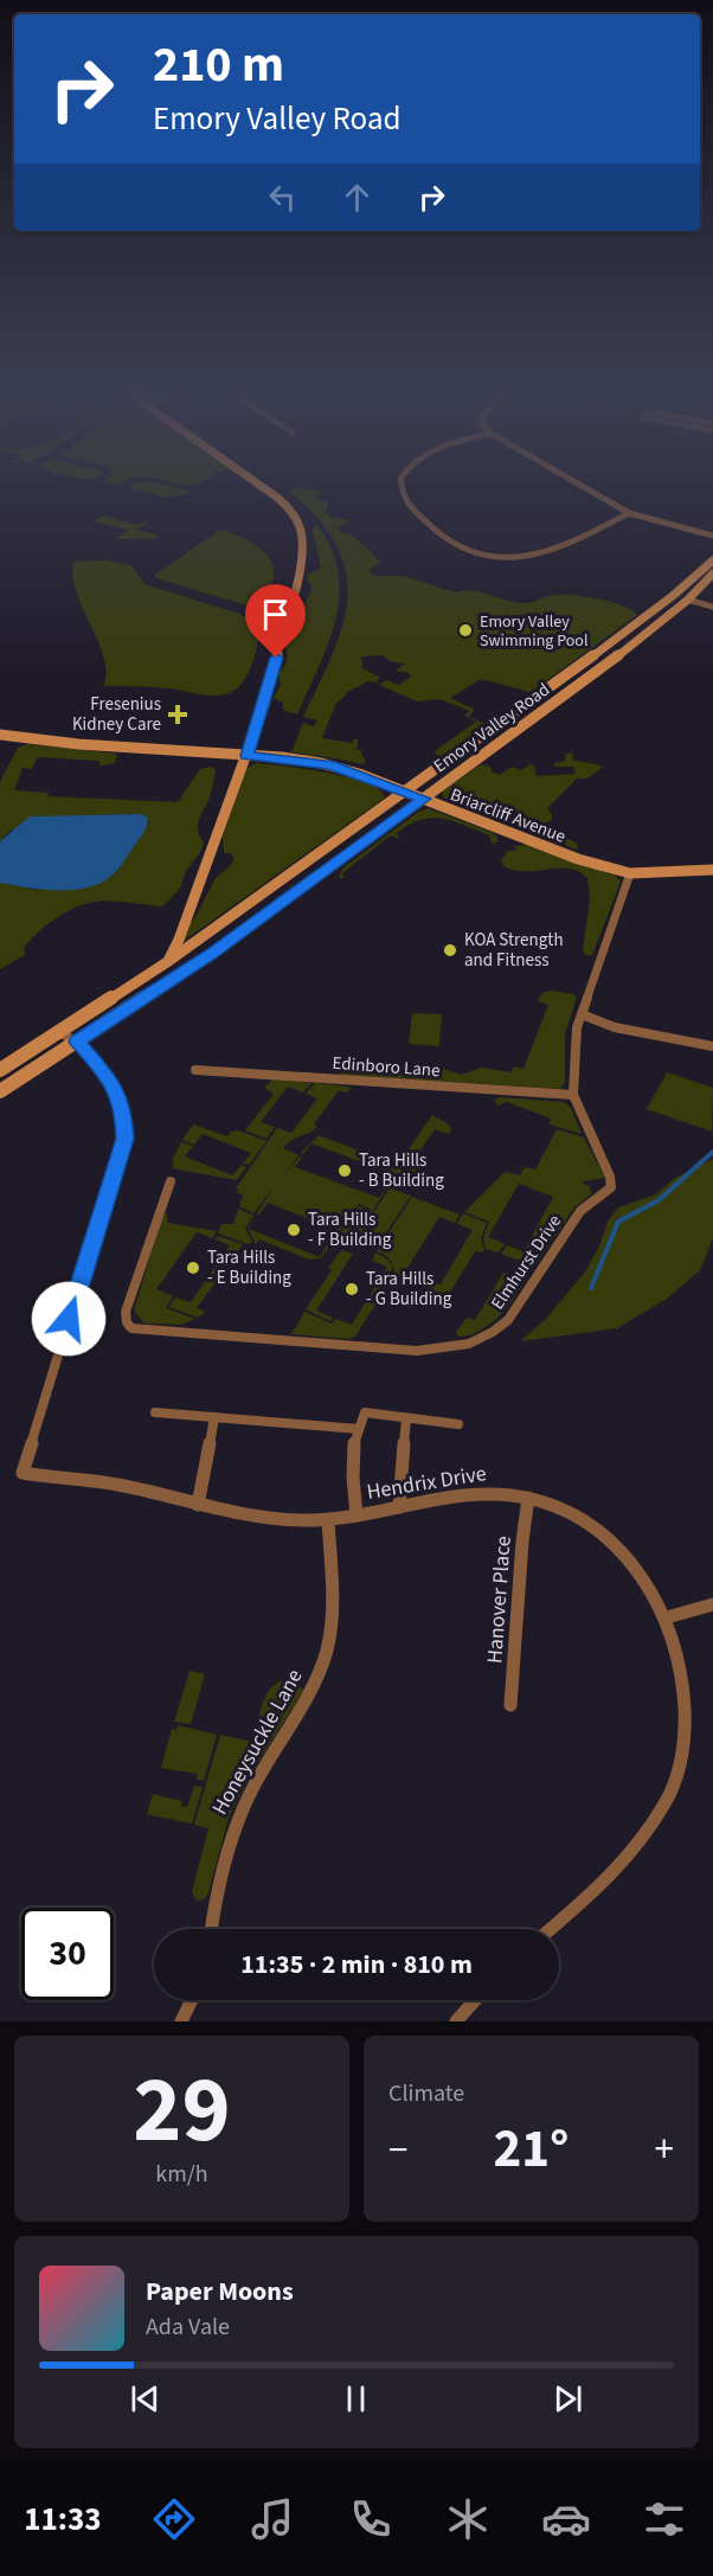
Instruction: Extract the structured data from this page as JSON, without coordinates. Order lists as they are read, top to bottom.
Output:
{
  "streets": {
    "main road": ["Emory Valley Road", "Briarcliff Avenue"],
    "street": [
      "Edinboro Lane",
      "Elmhurst Drive",
      "Hendrix Drive",
      "Hanover Place",
      "Honeysuckle Lane"
    ]
  },
  "crossings": [
    ["Emory Valley Road", "Briarcliff Avenue"],
    ["Emory Valley Road", "Hendrix Drive"],
    ["Briarcliff Avenue", "Elmhurst Drive"],
    ["Edinboro Lane", "Elmhurst Drive"],
    ["Hendrix Drive", "Hanover Place"],
    ["Hendrix Drive", "Honeysuckle Lane"]
  ],
  "places": {
    "other": [
      "Emory Valley Swimming Pool",
      "KOA Strength and Fitness",
      "Tara Hills - B Building",
      "Tara Hills - F Building",
      "Tara Hills - E Building",
      "Tara Hills - G Building"
    ],
    "health": ["Fresenius Kidney Care"]
  },
  "page": {
    "turn": ["210 m", "Emory Valley Road"],
    "limit": "30",
    "trip": "11:35 · 2 min · 810 m",
    "tile": [
      ["29", "km/h"],
      "Climate"
    ],
    "heat": ["−", "21°", "+"],
    "song": ["Paper Moons", "Ada Vale"],
    "tabs": "11:33"
  }
}
